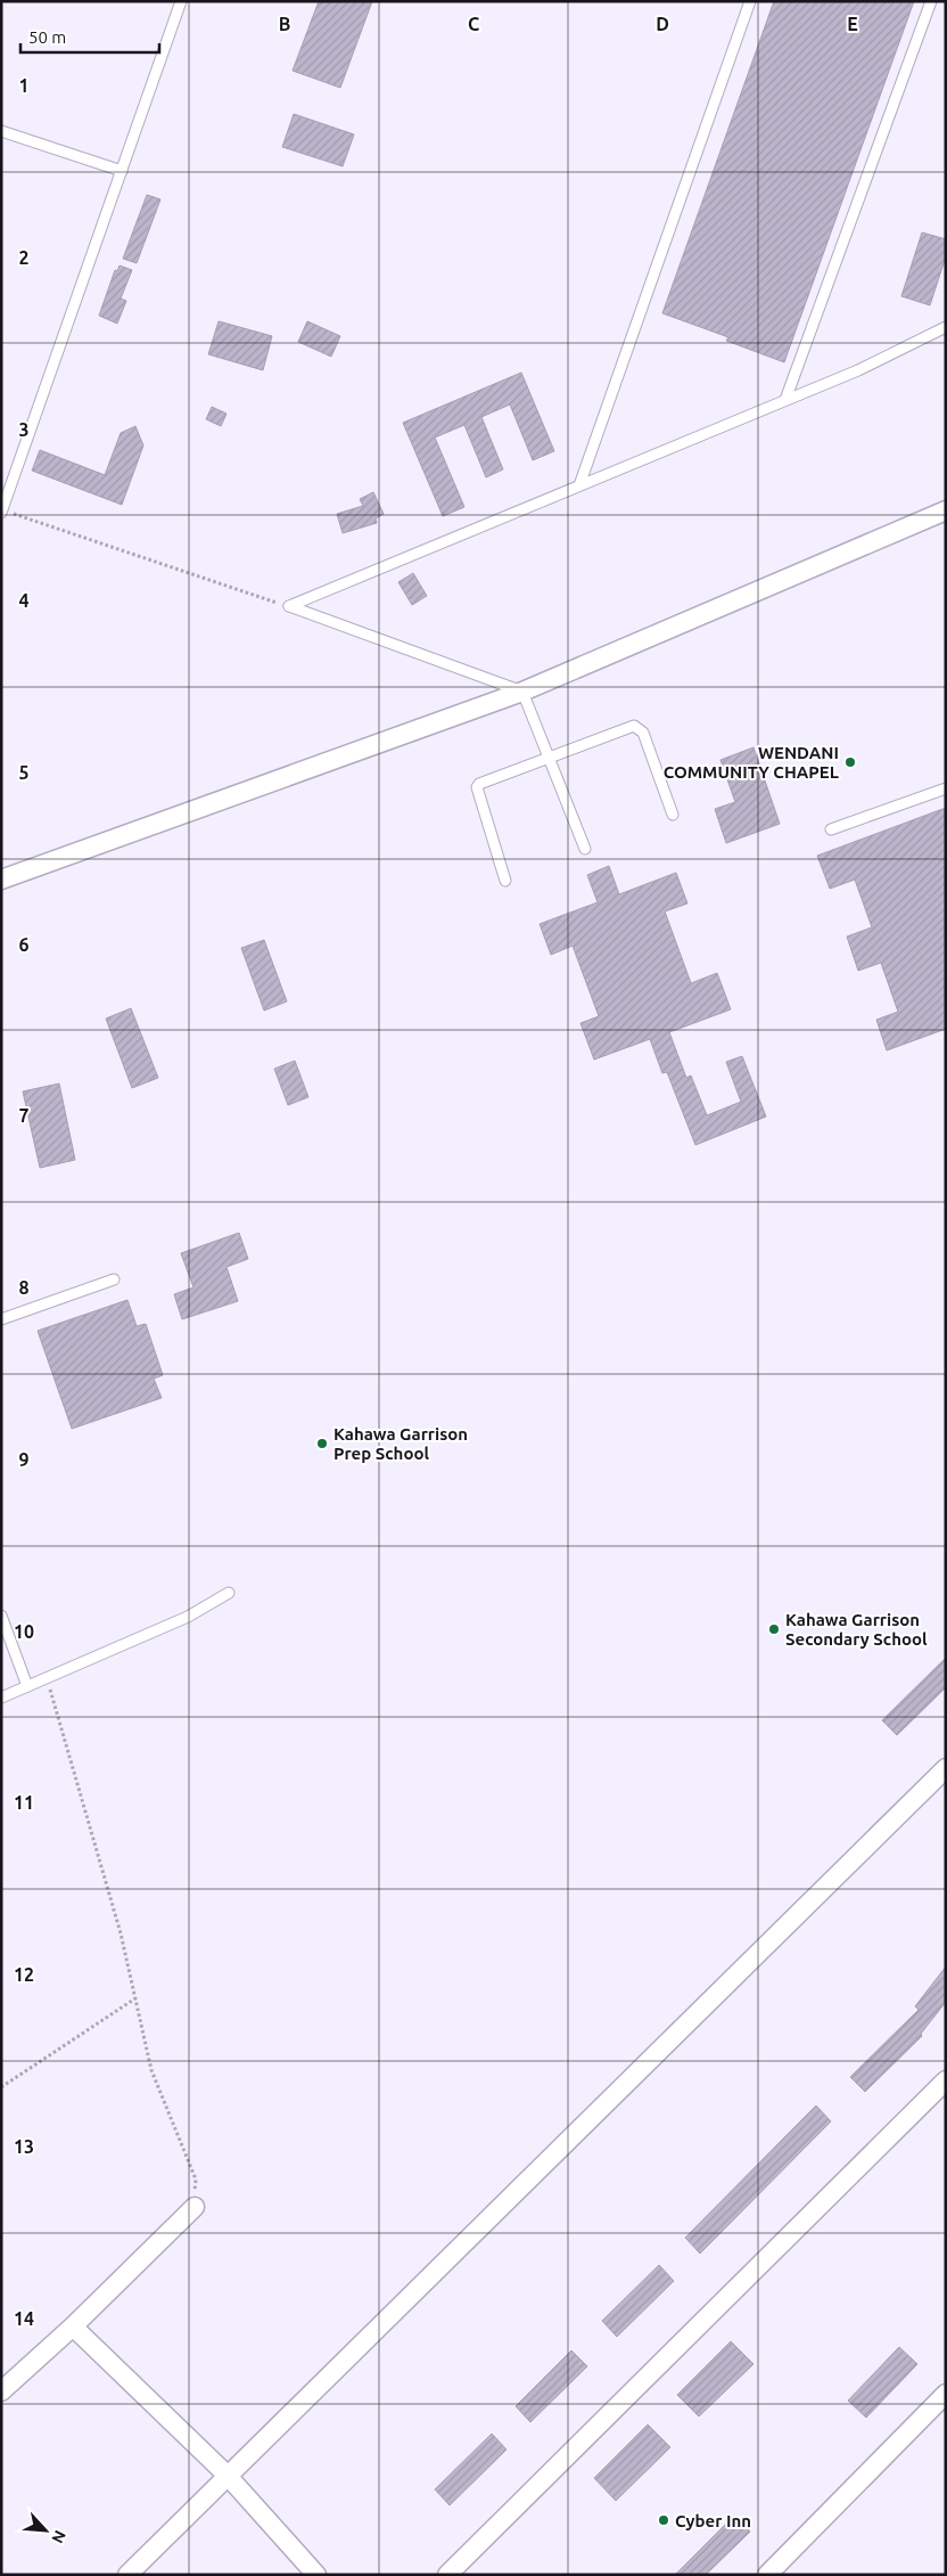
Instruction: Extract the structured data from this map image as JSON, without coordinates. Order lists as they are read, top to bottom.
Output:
{
  "places": [
    "WENDANI COMMUNITY CHAPEL",
    "Kahawa Garrison Prep School",
    "Kahawa Garrison Secondary School",
    "Cyber Inn"
  ],
  "scale_bar": "50 m",
  "north": "bottom right",
  "grid": {
    "columns": [
      "B",
      "C",
      "D",
      "E"
    ],
    "rows": [
      "1",
      "2",
      "3",
      "4",
      "5",
      "6",
      "7",
      "8",
      "9",
      "10",
      "11",
      "12",
      "13",
      "14"
    ]
  }
}
